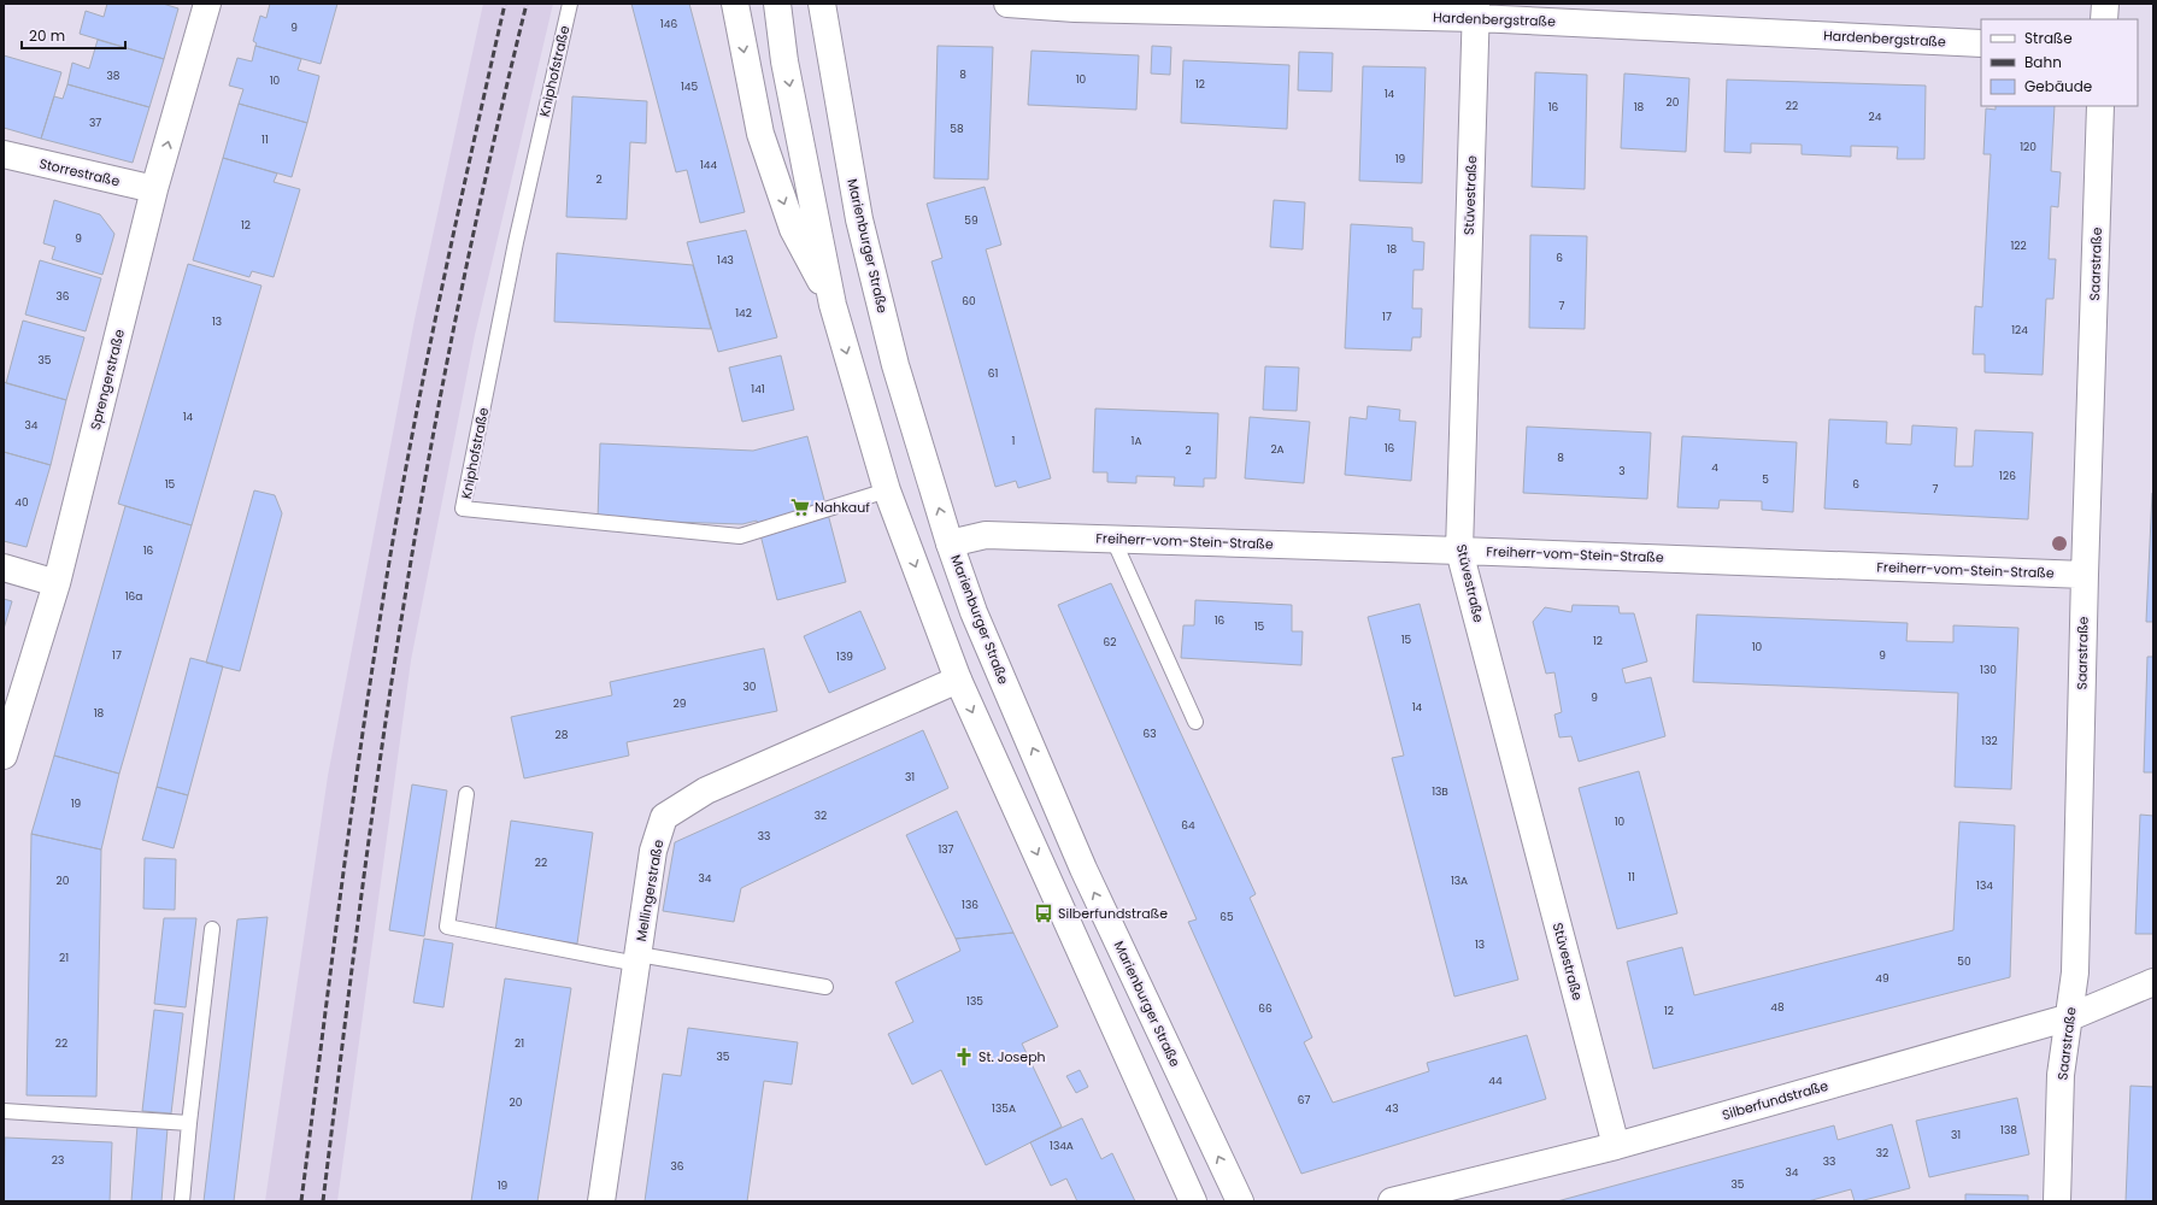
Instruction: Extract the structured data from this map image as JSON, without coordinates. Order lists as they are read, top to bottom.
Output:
{
  "streets": {
    "street": [
      "Hardenbergstraße",
      "Storrestraße",
      "Stüvestraße",
      "Marienburger Straße",
      "Saarstraße",
      "Sprengerstraße",
      "Freiherr-vom-Stein-Straße",
      "Mellingerstraße",
      "Silberfundstraße"
    ],
    "lane": ["Kniphofstraße"]
  },
  "crossings": [
    ["Hardenbergstraße", "Stüvestraße"],
    ["Storrestraße", "Sprengerstraße"],
    ["Stüvestraße", "Freiherr-vom-Stein-Straße"],
    ["Stüvestraße", "Silberfundstraße"],
    ["Marienburger Straße", "Freiherr-vom-Stein-Straße"],
    ["Saarstraße", "Freiherr-vom-Stein-Straße"],
    ["Saarstraße", "Silberfundstraße"]
  ],
  "places": {
    "supermarket": ["Nahkauf"],
    "bus stop": ["Silberfundstraße"],
    "church": ["St. Joseph"]
  },
  "house_numbers": [
    "146",
    "9",
    "8",
    "38",
    "10",
    "10",
    "12",
    "145",
    "14",
    "20",
    "22",
    "16",
    "18",
    "24",
    "37",
    "58",
    "11",
    "120",
    "19",
    "144",
    "2",
    "59",
    "12",
    "9",
    "122",
    "18",
    "6",
    "143",
    "36",
    "60",
    "7",
    "142",
    "17",
    "13",
    "124",
    "35",
    "61",
    "141",
    "14",
    "34",
    "1",
    "1A",
    "16",
    "2A",
    "2",
    "8",
    "4",
    "3",
    "126",
    "5",
    "15",
    "6",
    "7",
    "40",
    "16",
    "16a",
    "16",
    "15",
    "15",
    "12",
    "62",
    "10",
    "17",
    "9",
    "139",
    "130",
    "30",
    "9",
    "29",
    "14",
    "18",
    "63",
    "28",
    "132",
    "31",
    "13B",
    "19",
    "32",
    "10",
    "64",
    "33",
    "137",
    "22",
    "11",
    "34",
    "20",
    "13A",
    "134",
    "136",
    "65",
    "13",
    "21",
    "50",
    "49",
    "135",
    "48",
    "66",
    "12",
    "22",
    "21",
    "35",
    "44",
    "67",
    "20",
    "135A",
    "43",
    "138",
    "31",
    "134A",
    "32",
    "23",
    "33",
    "36",
    "34",
    "35",
    "19"
  ],
  "legend": ["Straße", "Bahn", "Gebäude"],
  "scale_bar": "20 m"
}
